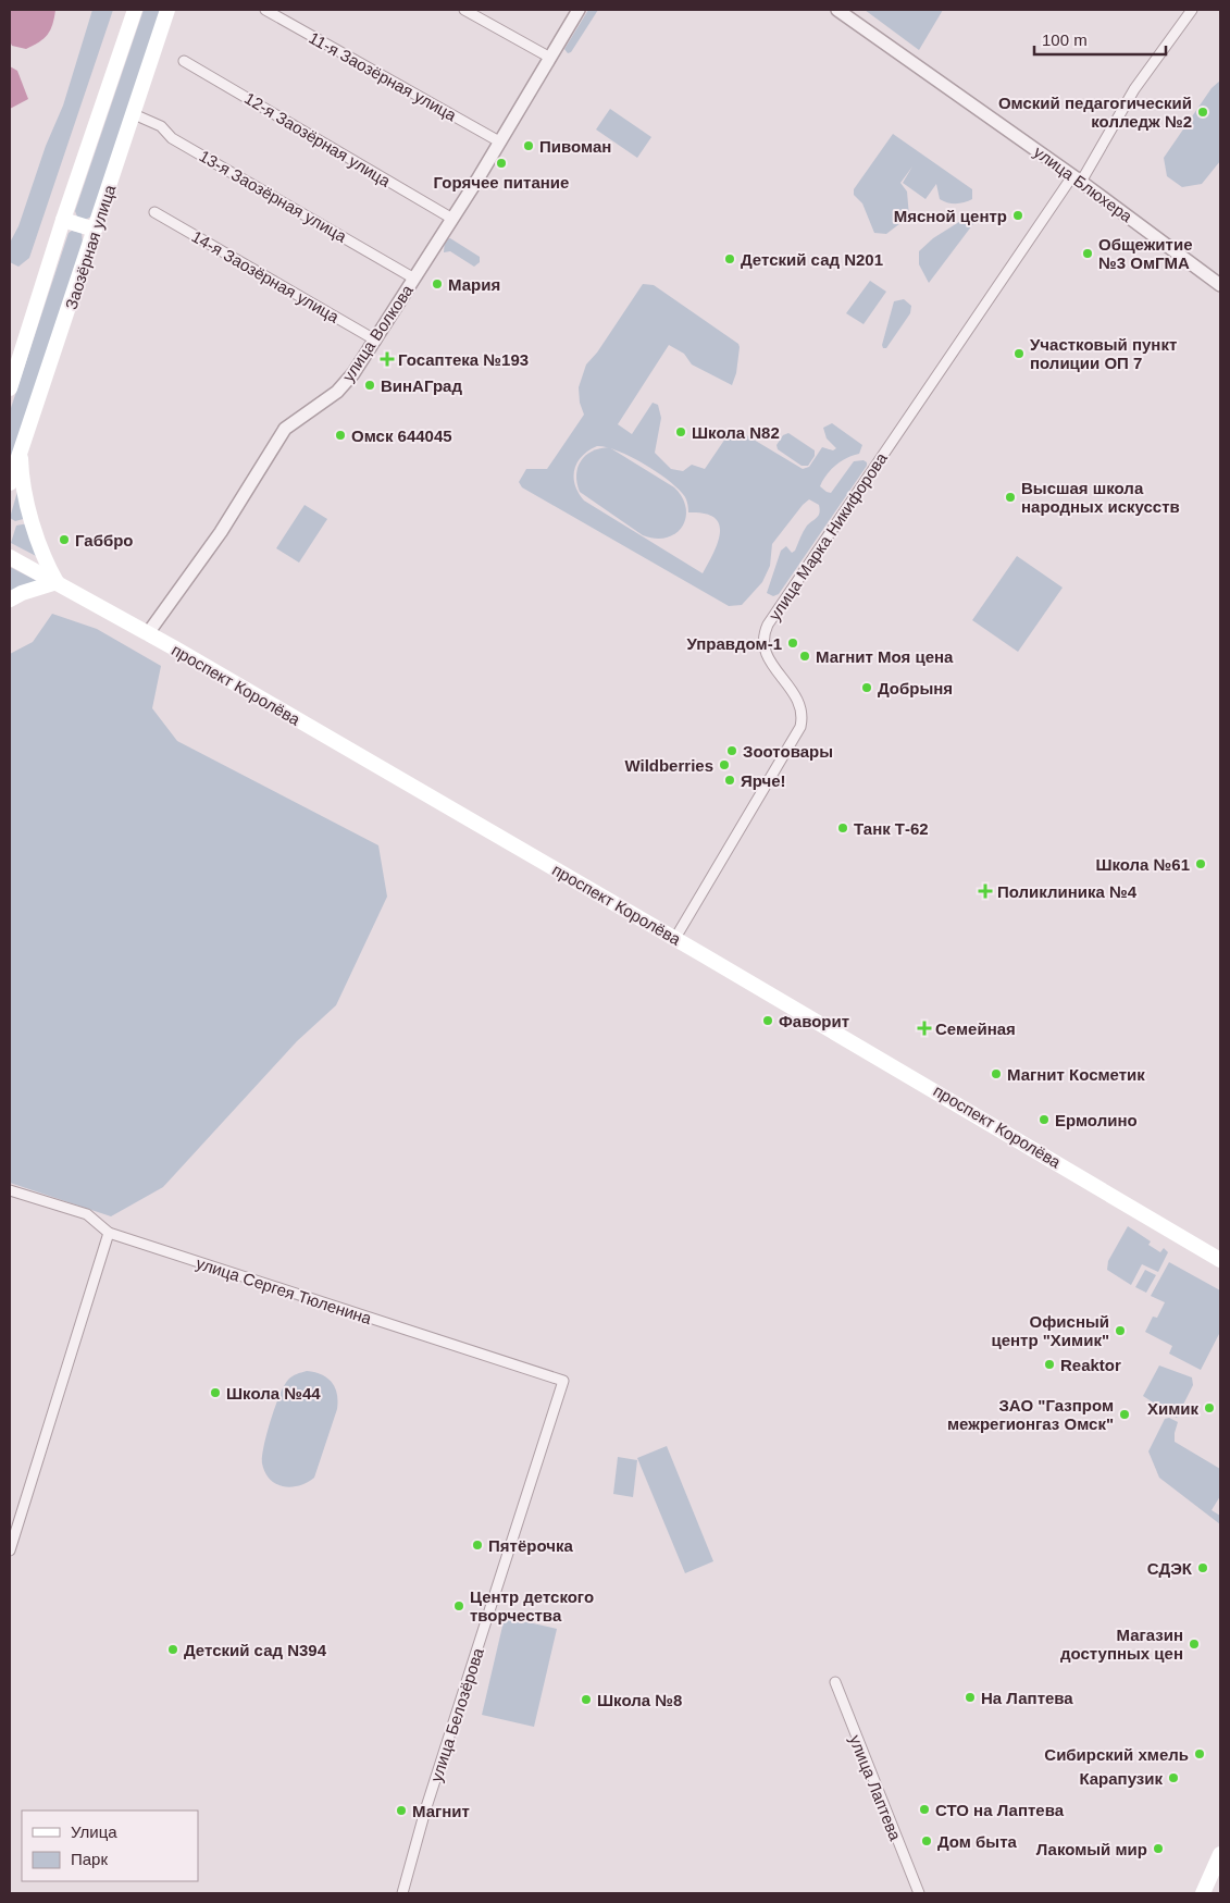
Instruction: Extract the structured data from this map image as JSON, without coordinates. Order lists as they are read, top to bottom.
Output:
{
  "streets": {
    "main road": ["Заозёрная улица", "проспект Королёва"],
    "street": [
      "11-я Заозёрная улица",
      "12-я Заозёрная улица",
      "улица Блюхера",
      "13-я Заозёрная улица",
      "14-я Заозёрная улица",
      "улица Волкова",
      "улица Марка Никифорова",
      "улица Сергея Тюленина",
      "улица Белозёрова",
      "улица Лаптева"
    ]
  },
  "crossings": [
    ["11-я Заозёрная улица", "улица Волкова"],
    ["12-я Заозёрная улица", "улица Волкова"],
    ["улица Блюхера", "улица Марка Никифорова"],
    ["13-я Заозёрная улица", "Заозёрная улица"],
    ["13-я Заозёрная улица", "улица Волкова"],
    ["14-я Заозёрная улица", "улица Волкова"],
    ["улица Волкова", "проспект Королёва"],
    ["улица Марка Никифорова", "проспект Королёва"],
    ["улица Сергея Тюленина", "улица Белозёрова"]
  ],
  "places": {
    "other": [
      "Омский педагогический колледж №2",
      "Пивоман",
      "Горячее питание",
      "Мясной центр",
      "Общежитие №3 ОмГМА",
      "Детский сад N201",
      "Мария",
      "Участковый пункт полиции ОП 7",
      "ВинАГрад",
      "Школа N82",
      "Омск 644045",
      "Высшая школа народных искусств",
      "Габбро",
      "Управдом-1",
      "Магнит Моя цена",
      "Добрыня",
      "Зоотовары",
      "Wildberries",
      "Ярче!",
      "Танк Т-62",
      "Школа №61",
      "Фаворит",
      "Магнит Косметик",
      "Ермолино",
      "Офисный центр \"Химик\"",
      "Reaktor",
      "Школа №44",
      "Химик",
      "ЗАО \"Газпром межрегионгаз Омск\"",
      "Пятёрочка",
      "СДЭК",
      "Центр детского творчества",
      "Магазин доступных цен",
      "Детский сад N394",
      "На Лаптева",
      "Школа №8",
      "Сибирский хмель",
      "Карапузик",
      "СТО на Лаптева",
      "Магнит",
      "Дом быта",
      "Лакомый мир"
    ],
    "health": ["Госаптека №193", "Поликлиника №4", "Семейная"]
  },
  "legend": ["Улица", "Парк"],
  "scale_bar": "100 m"
}
